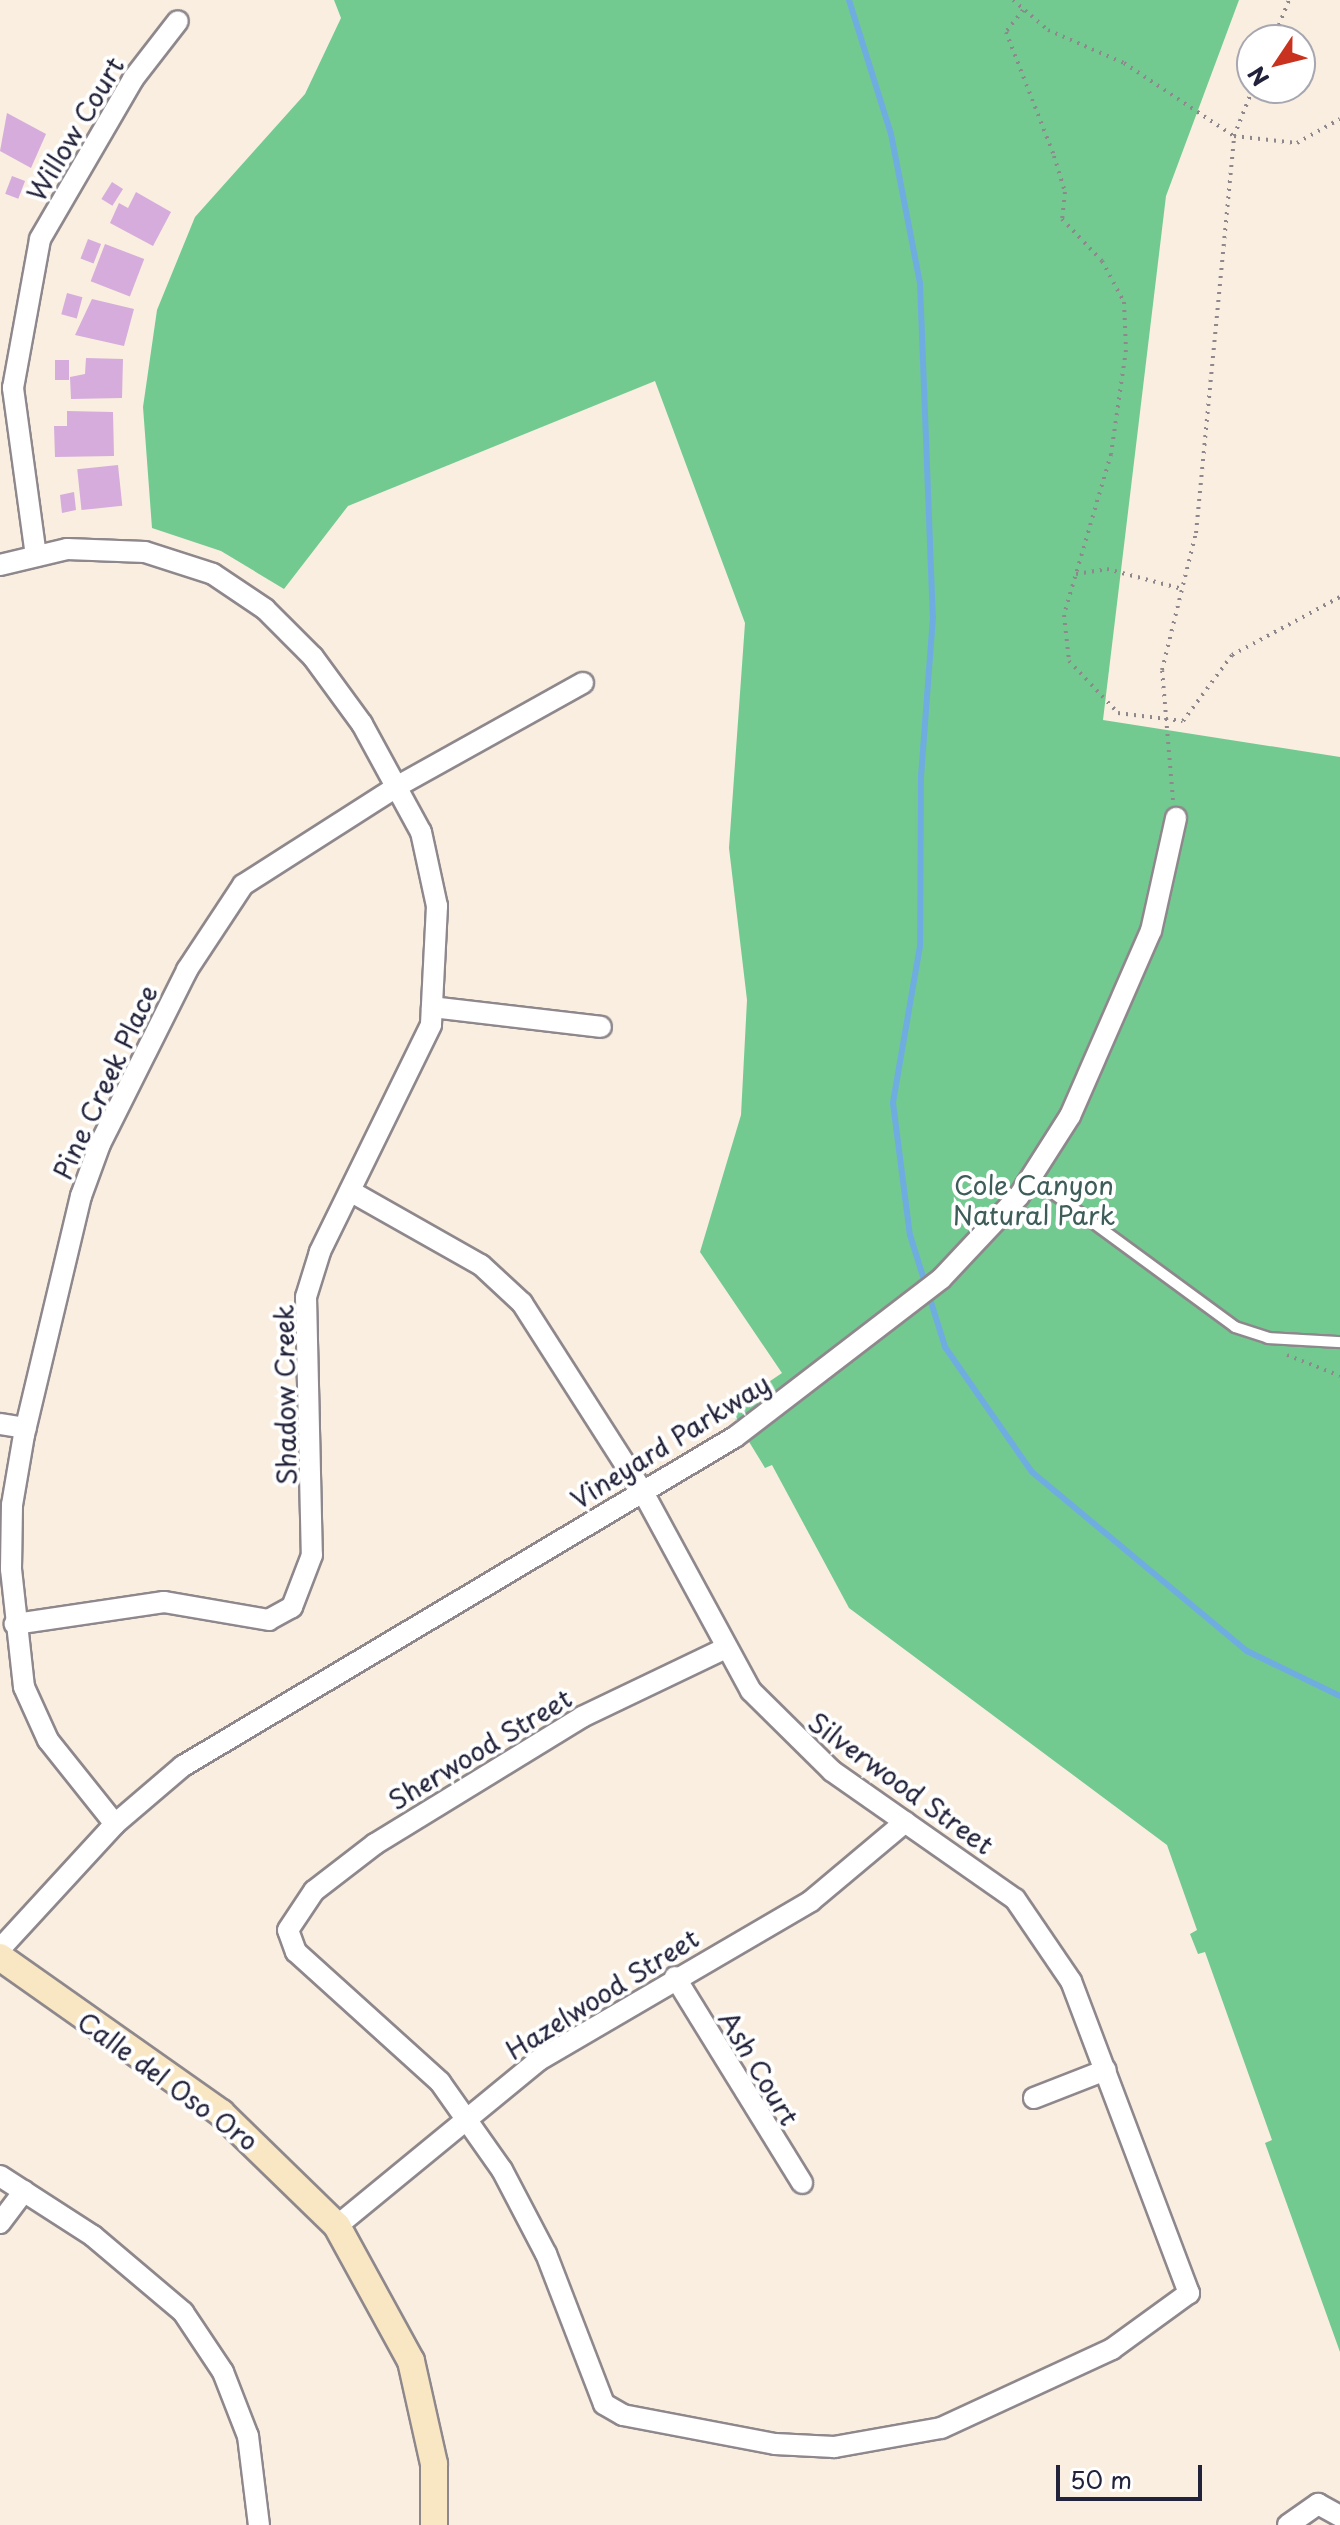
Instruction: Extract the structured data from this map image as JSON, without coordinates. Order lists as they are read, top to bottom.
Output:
{
  "streets": {
    "main road": ["Calle del Oso Oro"],
    "street": [
      "Willow Court",
      "Pine Creek Place",
      "Shadow Creek",
      "Vineyard Parkway",
      "Sherwood Street",
      "Silverwood Street",
      "Hazelwood Street",
      "Ash Court"
    ]
  },
  "crossings": [
    ["Willow Court", "Shadow Creek"],
    ["Pine Creek Place", "Shadow Creek"],
    ["Pine Creek Place", "Vineyard Parkway"],
    ["Shadow Creek", "Silverwood Street"],
    ["Vineyard Parkway", "Silverwood Street"],
    ["Sherwood Street", "Silverwood Street"],
    ["Sherwood Street", "Hazelwood Street"],
    ["Silverwood Street", "Hazelwood Street"],
    ["Hazelwood Street", "Ash Court"],
    ["Hazelwood Street", "Calle del Oso Oro"]
  ],
  "parks": ["Cole Canyon Natural Park"],
  "scale_bar": "50 m",
  "north": "bottom left"
}
